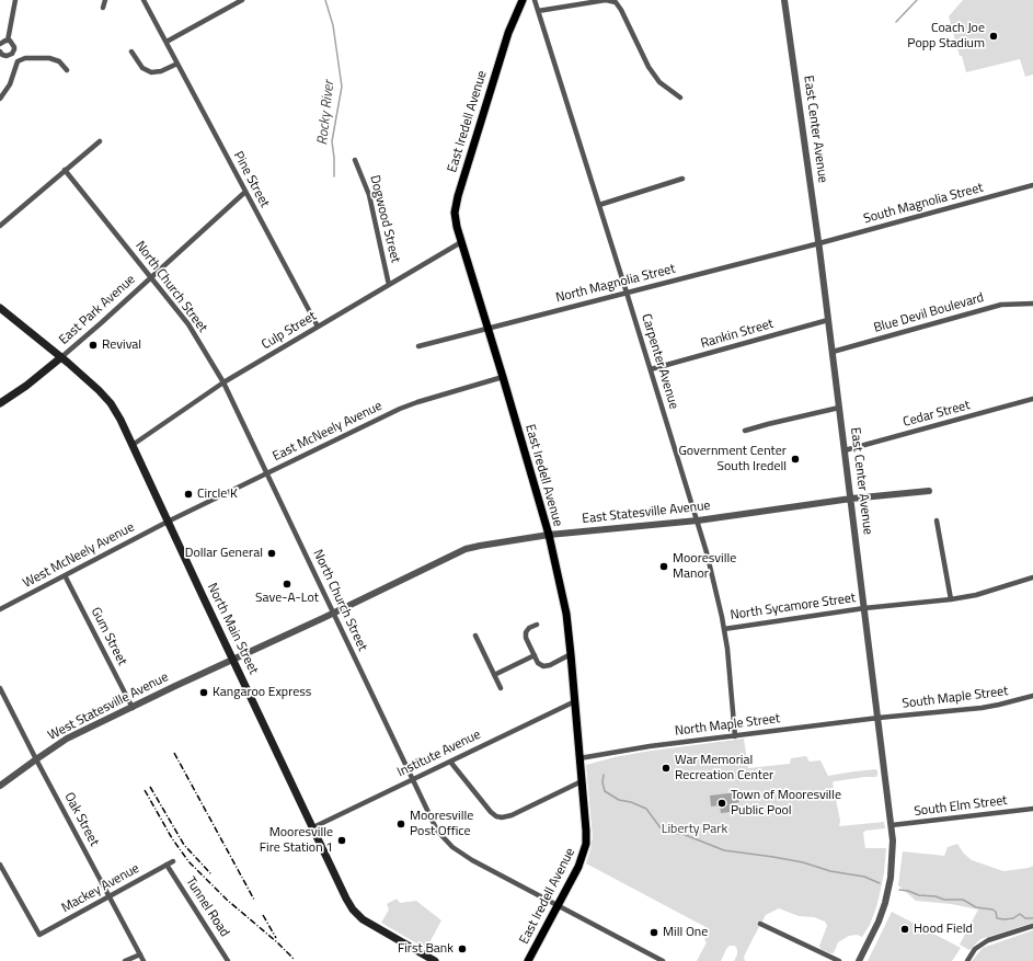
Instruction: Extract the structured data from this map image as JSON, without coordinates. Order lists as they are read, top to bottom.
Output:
{
  "streets": {
    "main road": ["East Iredell Avenue", "North Main Street"],
    "street": [
      "East Center Avenue",
      "Pine Street",
      "South Magnolia Street",
      "Dogwood Street",
      "North Magnolia Street",
      "North Church Street",
      "East Park Avenue",
      "Blue Devil Boulevard",
      "Culp Street",
      "Rankin Street",
      "Carpenter Avenue",
      "Cedar Street",
      "East McNeely Avenue",
      "East Statesville Avenue",
      "West McNeely Avenue",
      "North Sycamore Street",
      "Gum Street",
      "South Maple Street",
      "West Statesville Avenue",
      "North Maple Street",
      "Institute Avenue",
      "South Elm Street",
      "Oak Street",
      "Mackey Avenue",
      "Tunnel Road"
    ]
  },
  "crossings": [
    ["East Iredell Avenue", "North Magnolia Street"],
    ["East Iredell Avenue", "North Church Street"],
    ["East Iredell Avenue", "Culp Street"],
    ["East Iredell Avenue", "East McNeely Avenue"],
    ["East Iredell Avenue", "East Statesville Avenue"],
    ["East Iredell Avenue", "North Maple Street"],
    ["East Iredell Avenue", "Institute Avenue"],
    ["East Center Avenue", "South Magnolia Street"],
    ["East Center Avenue", "North Magnolia Street"],
    ["East Center Avenue", "Blue Devil Boulevard"],
    ["East Center Avenue", "Rankin Street"],
    ["East Center Avenue", "Cedar Street"],
    ["East Center Avenue", "East Statesville Avenue"],
    ["East Center Avenue", "North Sycamore Street"],
    ["East Center Avenue", "South Maple Street"],
    ["East Center Avenue", "North Maple Street"],
    ["East Center Avenue", "South Elm Street"],
    ["Pine Street", "East Park Avenue"],
    ["Pine Street", "Culp Street"],
    ["South Magnolia Street", "North Magnolia Street"],
    ["Dogwood Street", "Culp Street"],
    ["North Magnolia Street", "Carpenter Avenue"],
    ["North Church Street", "East Park Avenue"],
    ["North Church Street", "Culp Street"],
    ["North Church Street", "East McNeely Avenue"],
    ["North Church Street", "East Statesville Avenue"],
    ["North Church Street", "Institute Avenue"],
    ["East Park Avenue", "North Main Street"],
    ["Culp Street", "North Main Street"],
    ["Rankin Street", "Carpenter Avenue"],
    ["Carpenter Avenue", "East Statesville Avenue"],
    ["Carpenter Avenue", "North Sycamore Street"],
    ["Carpenter Avenue", "North Maple Street"],
    ["East McNeely Avenue", "West McNeely Avenue"],
    ["East McNeely Avenue", "North Main Street"],
    ["East Statesville Avenue", "North Main Street"],
    ["East Statesville Avenue", "West Statesville Avenue"],
    ["West McNeely Avenue", "North Main Street"],
    ["West McNeely Avenue", "Gum Street"],
    ["North Main Street", "West Statesville Avenue"],
    ["North Main Street", "Institute Avenue"],
    ["Gum Street", "West Statesville Avenue"],
    ["South Maple Street", "North Maple Street"],
    ["West Statesville Avenue", "Oak Street"],
    ["Oak Street", "Mackey Avenue"],
    ["Mackey Avenue", "Tunnel Road"]
  ],
  "water": ["Rocky River"],
  "parks": ["Liberty Park"],
  "places": [
    "Coach Joe Popp Stadium",
    "Revival",
    "Government Center South Iredell",
    "Circle K",
    "Dollar General",
    "Mooresville Manor",
    "Save-A-Lot",
    "Kangaroo Express",
    "War Memorial Recreation Center",
    "Town of Mooresville Public Pool",
    "Mooresville Post Office",
    "Mooresville Fire Station 1",
    "Hood Field",
    "Mill One",
    "First Bank"
  ]
}
